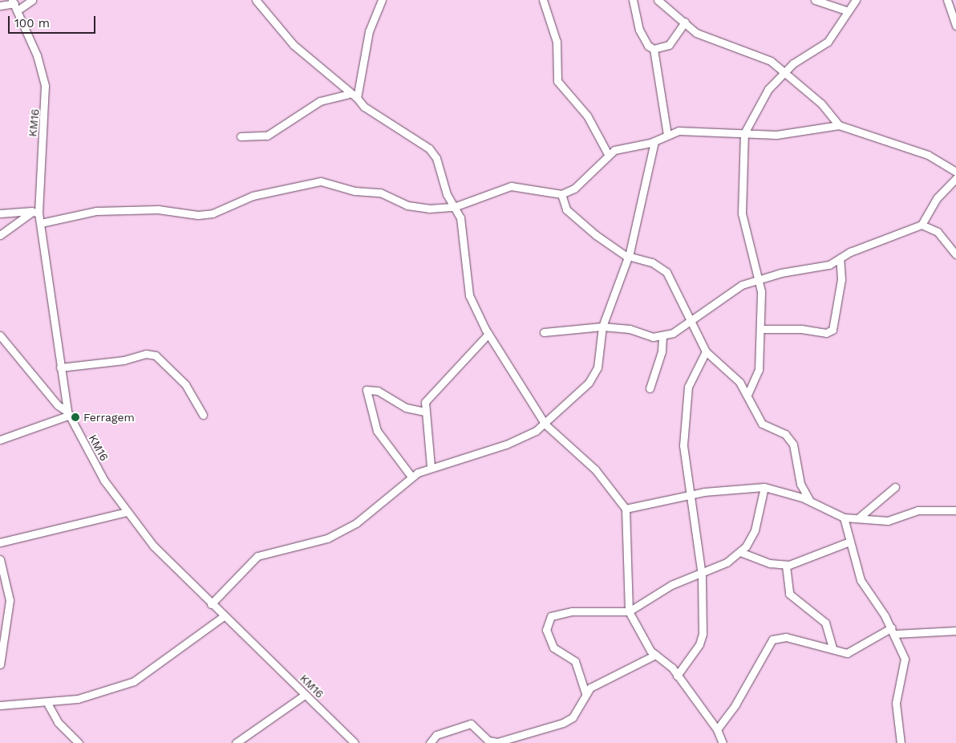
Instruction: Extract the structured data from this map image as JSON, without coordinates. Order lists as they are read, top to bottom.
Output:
{
  "streets": {
    "street": ["KM16"]
  },
  "places": ["Ferragem"],
  "scale_bar": "100 m"
}
